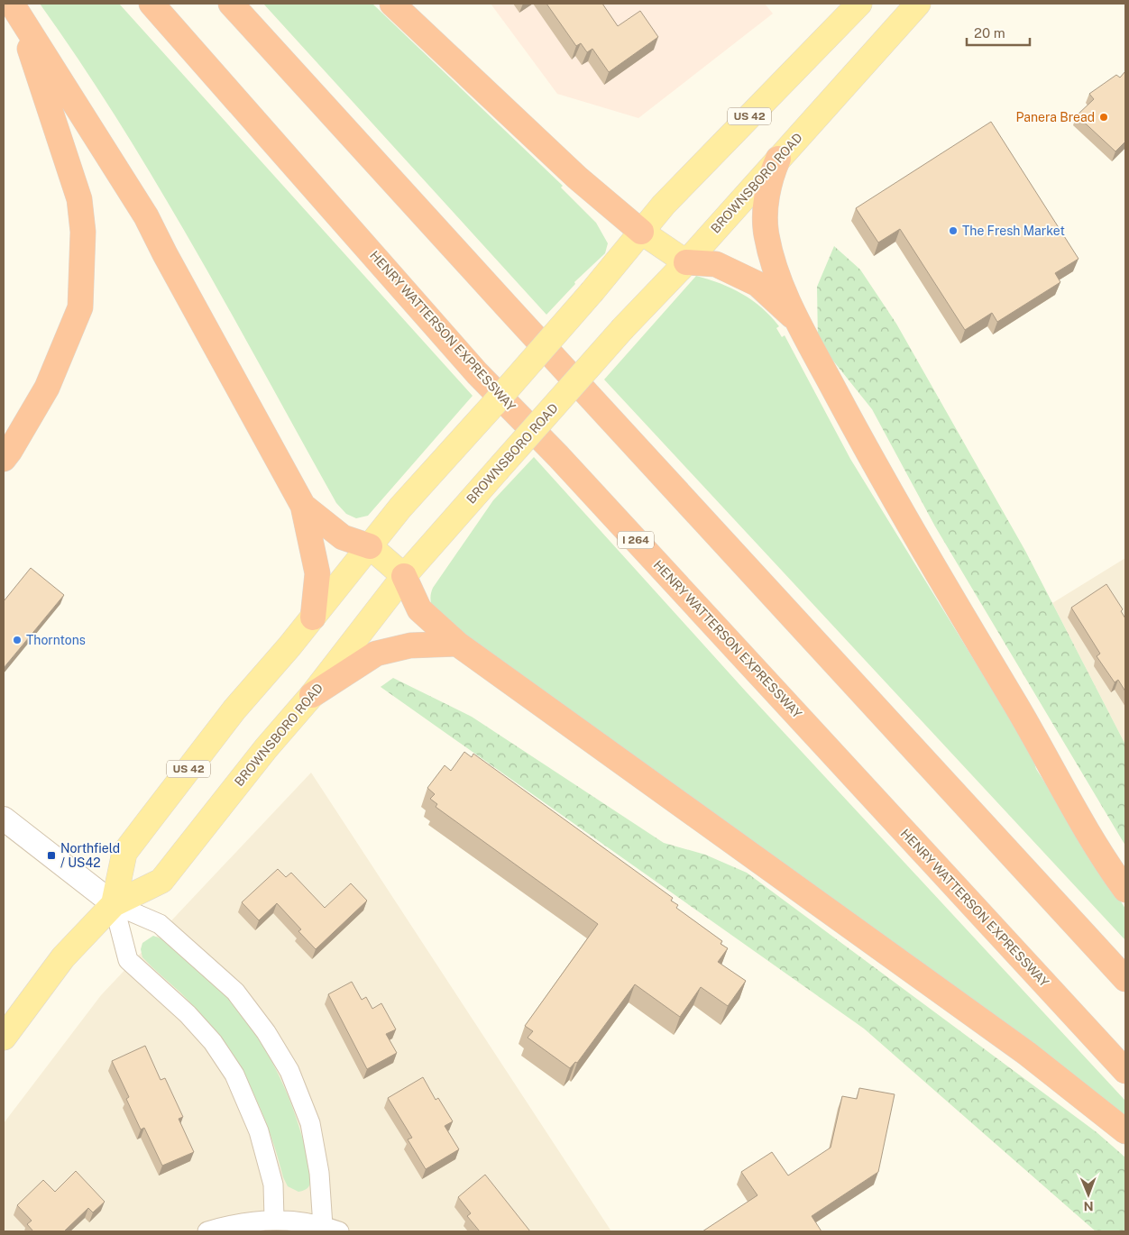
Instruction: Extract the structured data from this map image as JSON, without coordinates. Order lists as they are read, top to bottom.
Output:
{
  "streets": {
    "highway": ["HENRY WATTERSON EXPRESSWAY", "I 264"],
    "main road": ["US 42", "BROWNSBORO ROAD"]
  },
  "crossings": [
    ["US 42", "BROWNSBORO ROAD"]
  ],
  "places": {
    "other": ["Panera Bread", "The Fresh Market", "Thorntons"],
    "transit": ["Northfield / US42"]
  },
  "scale_bar": "20 m",
  "north": "bottom"
}
